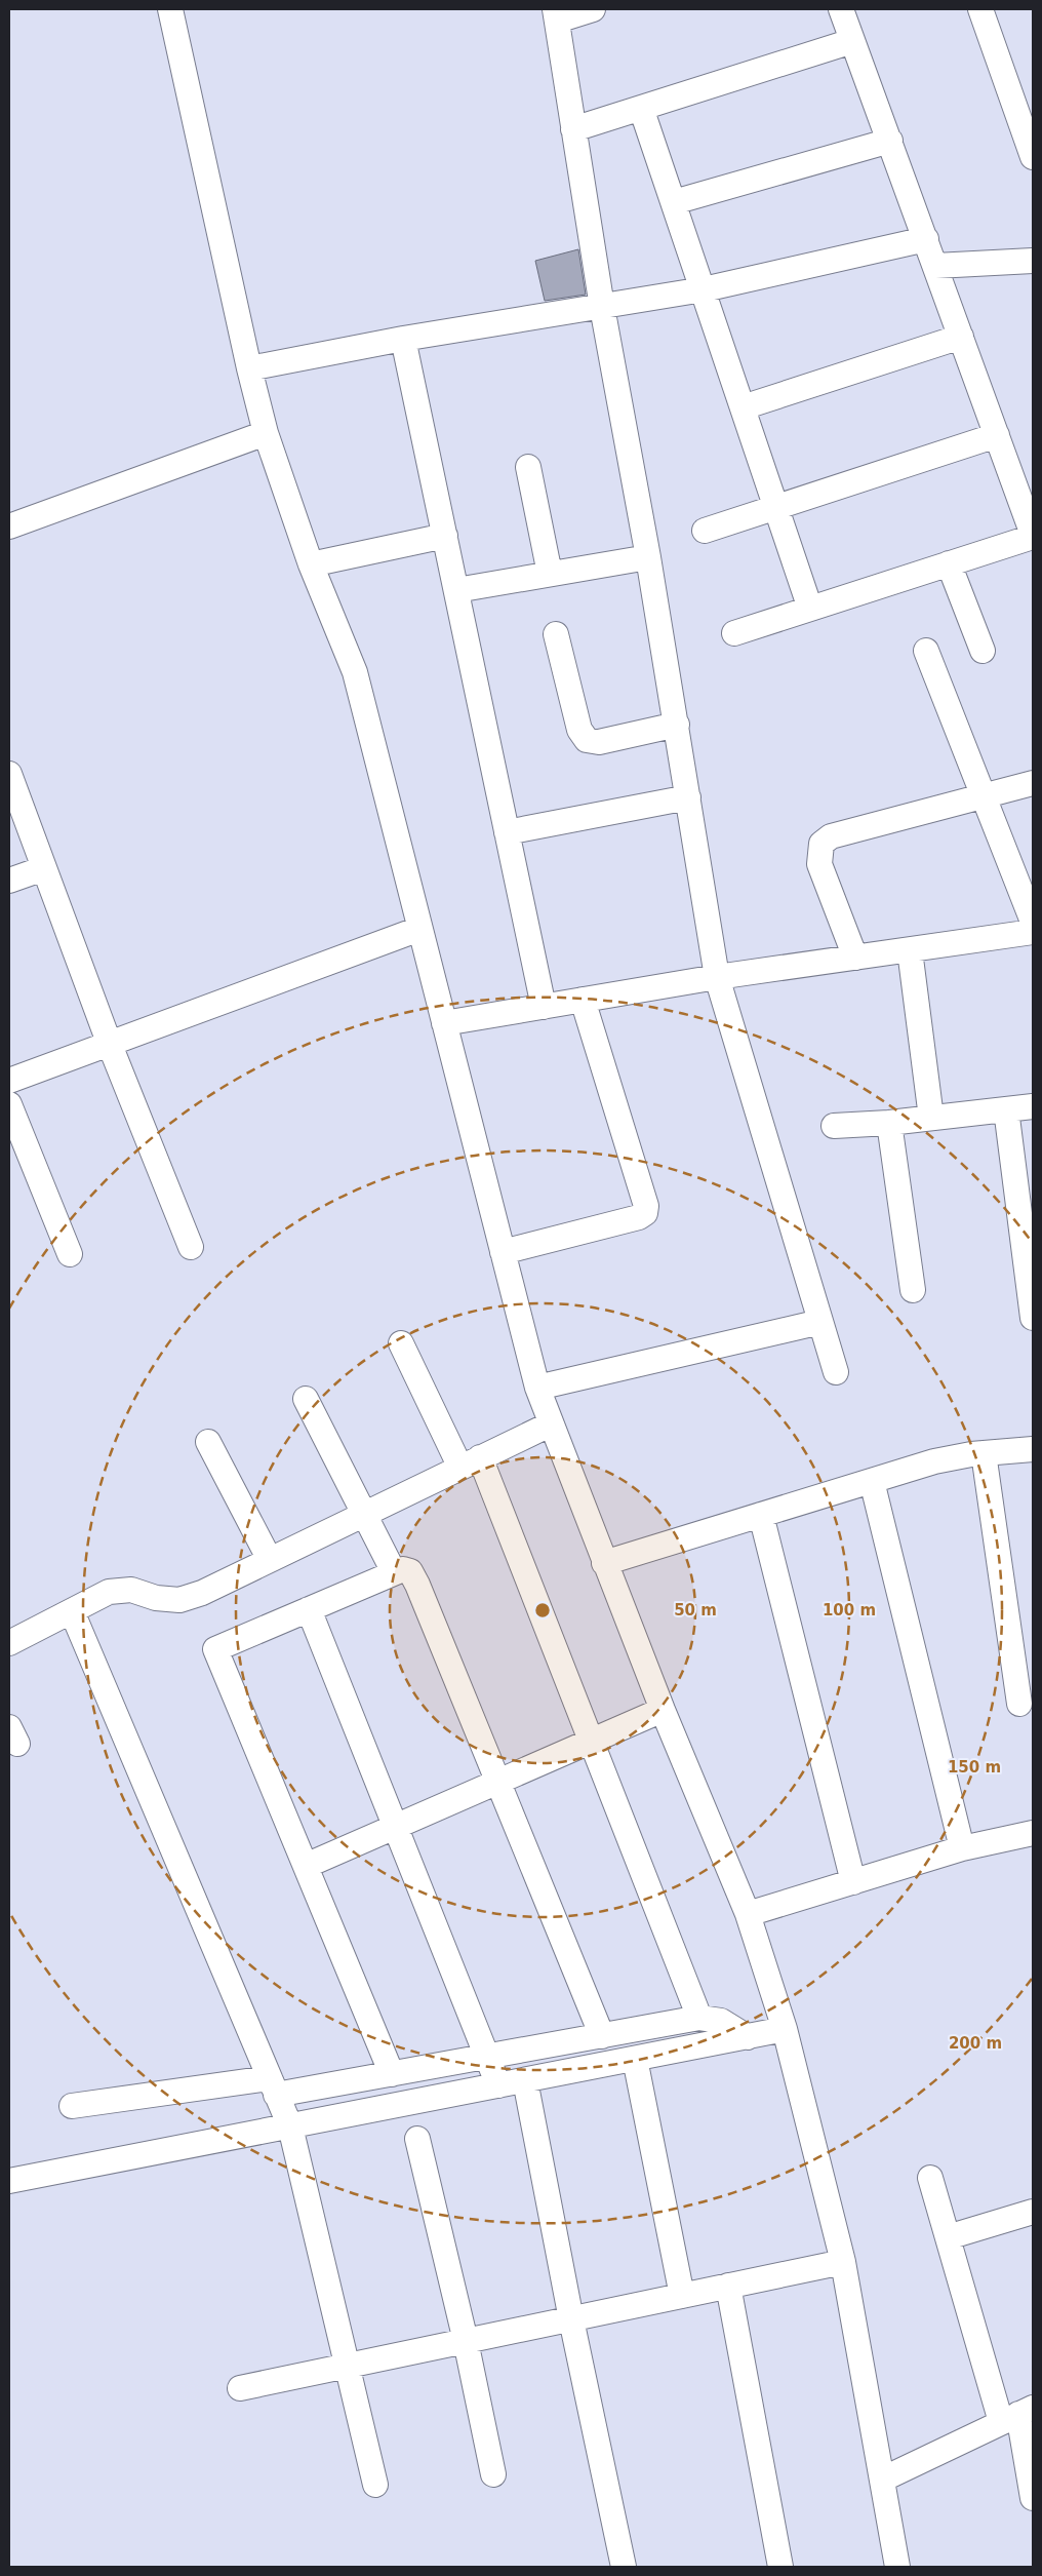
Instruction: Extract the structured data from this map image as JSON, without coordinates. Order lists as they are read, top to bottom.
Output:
{
  "rings": [
    "50 m",
    "100 m",
    "150 m",
    "200 m"
  ]
}
